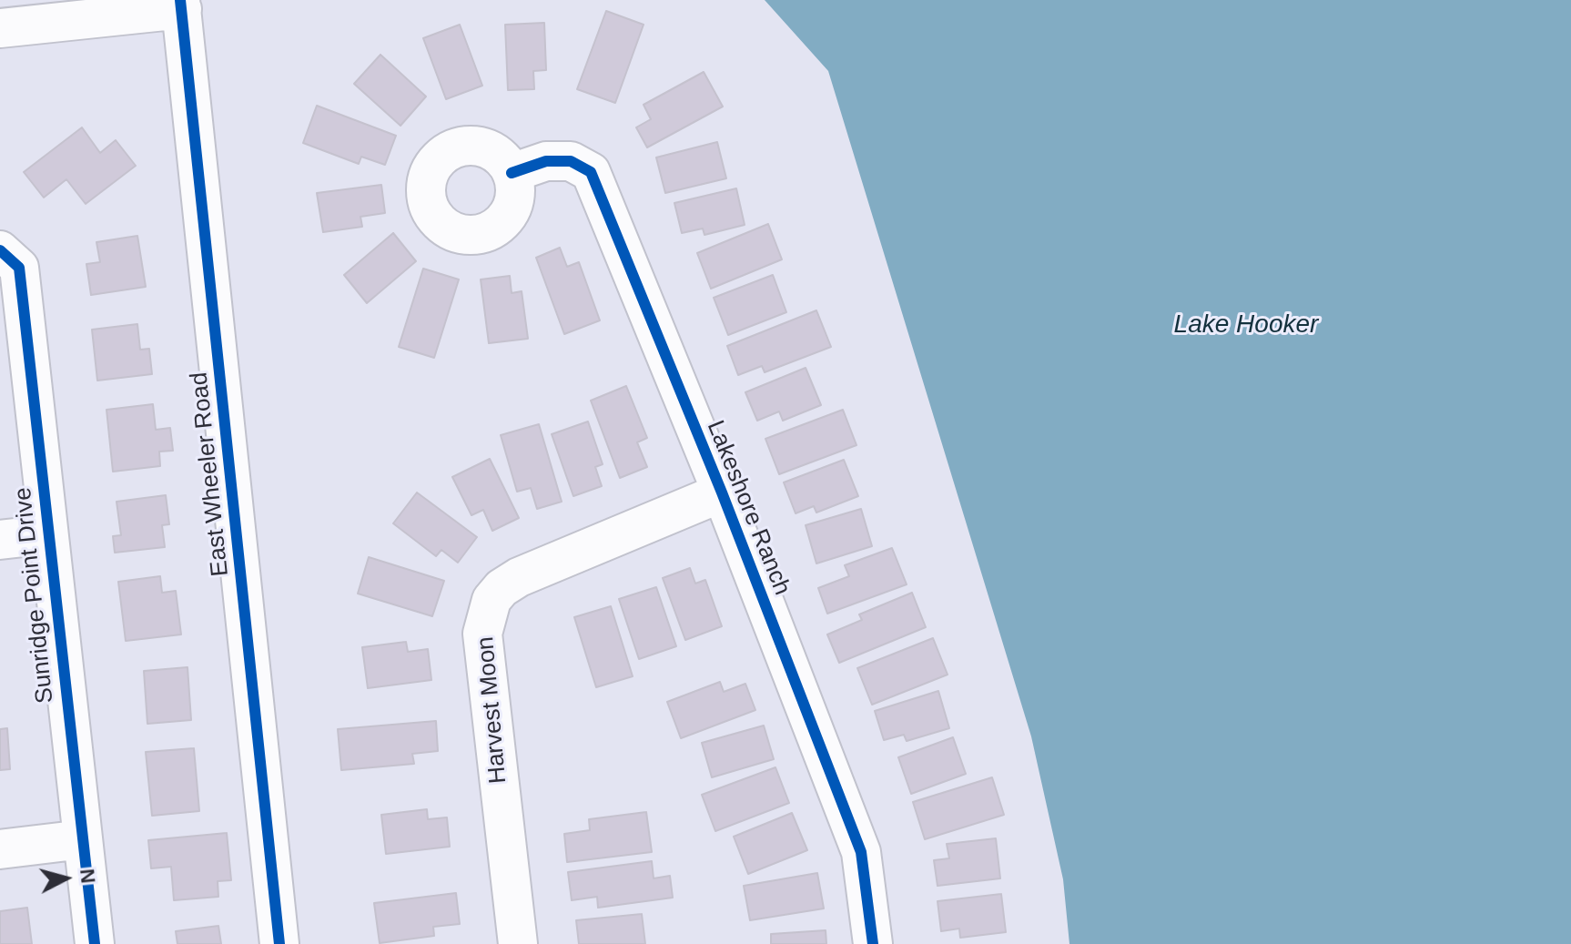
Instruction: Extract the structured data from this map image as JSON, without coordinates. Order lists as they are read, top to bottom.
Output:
{
  "streets": {
    "street": [
      "East Wheeler Road",
      "Lakeshore Ranch",
      "Sunridge Point Drive",
      "Harvest Moon"
    ]
  },
  "crossings": [
    ["Lakeshore Ranch", "Harvest Moon"]
  ],
  "water": ["Lake Hooker"],
  "north": "right"
}
